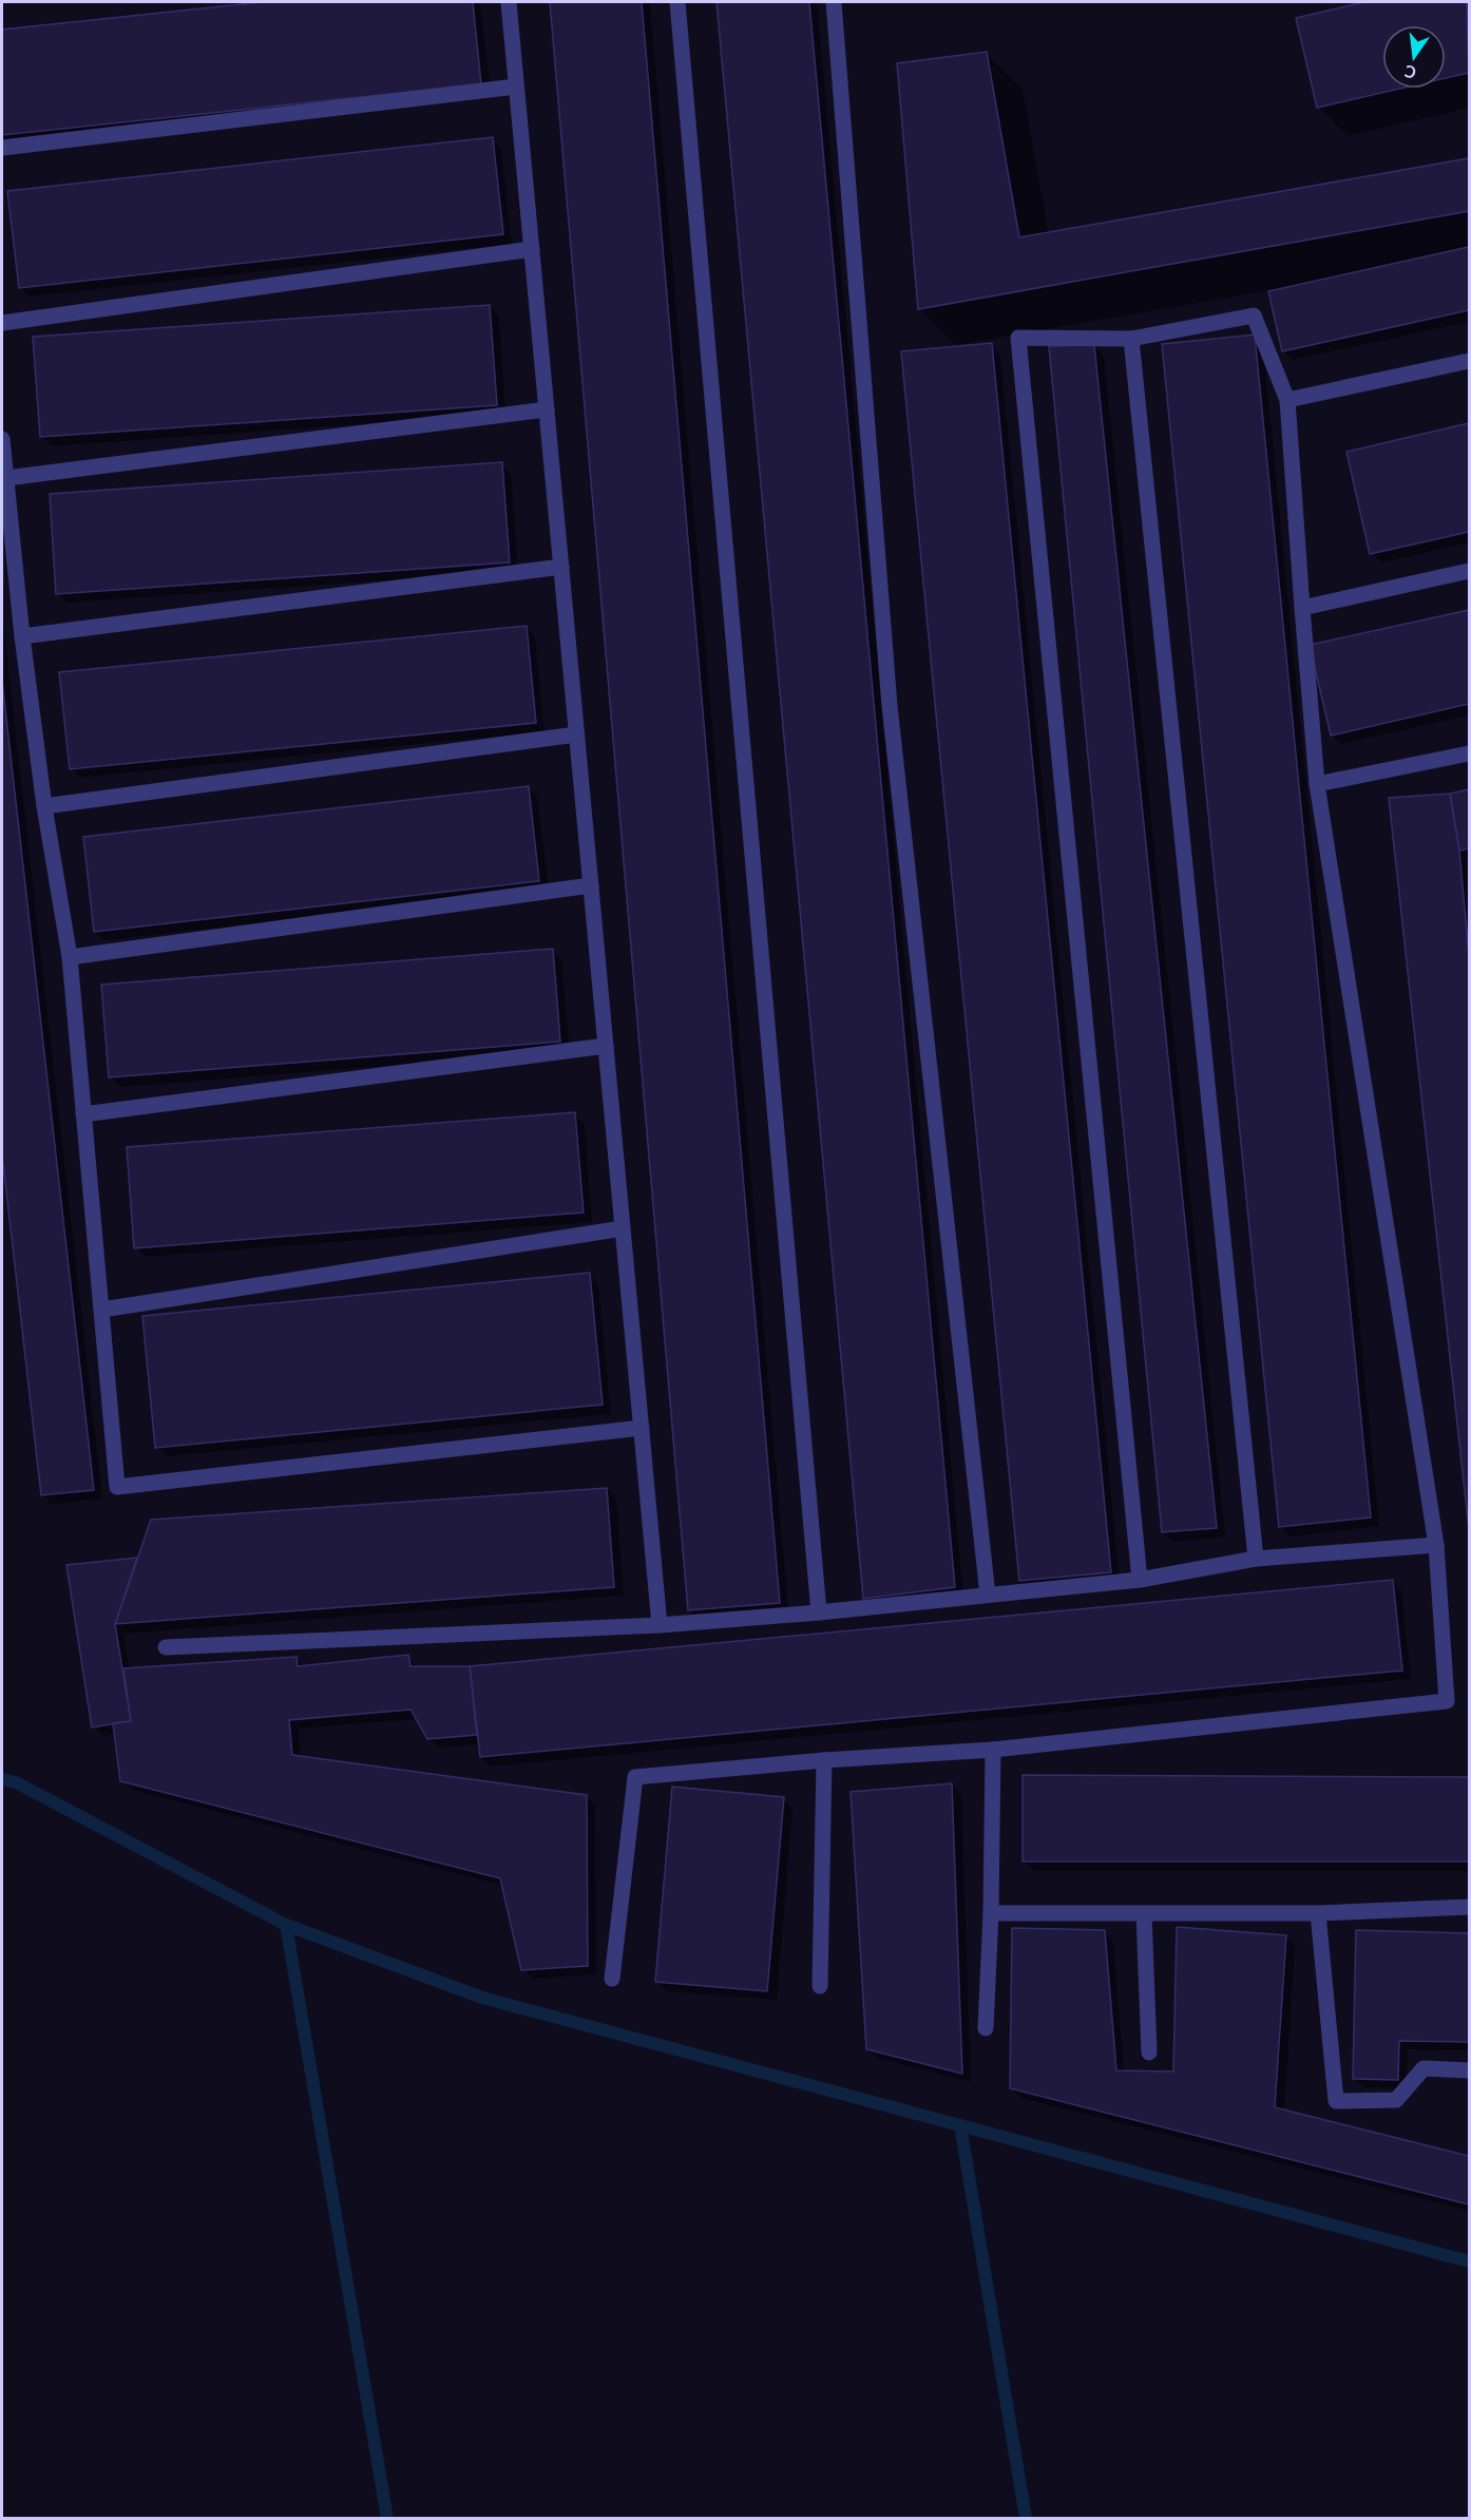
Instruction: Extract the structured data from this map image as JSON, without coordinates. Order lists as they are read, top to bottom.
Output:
{
  "north": "bottom"
}
